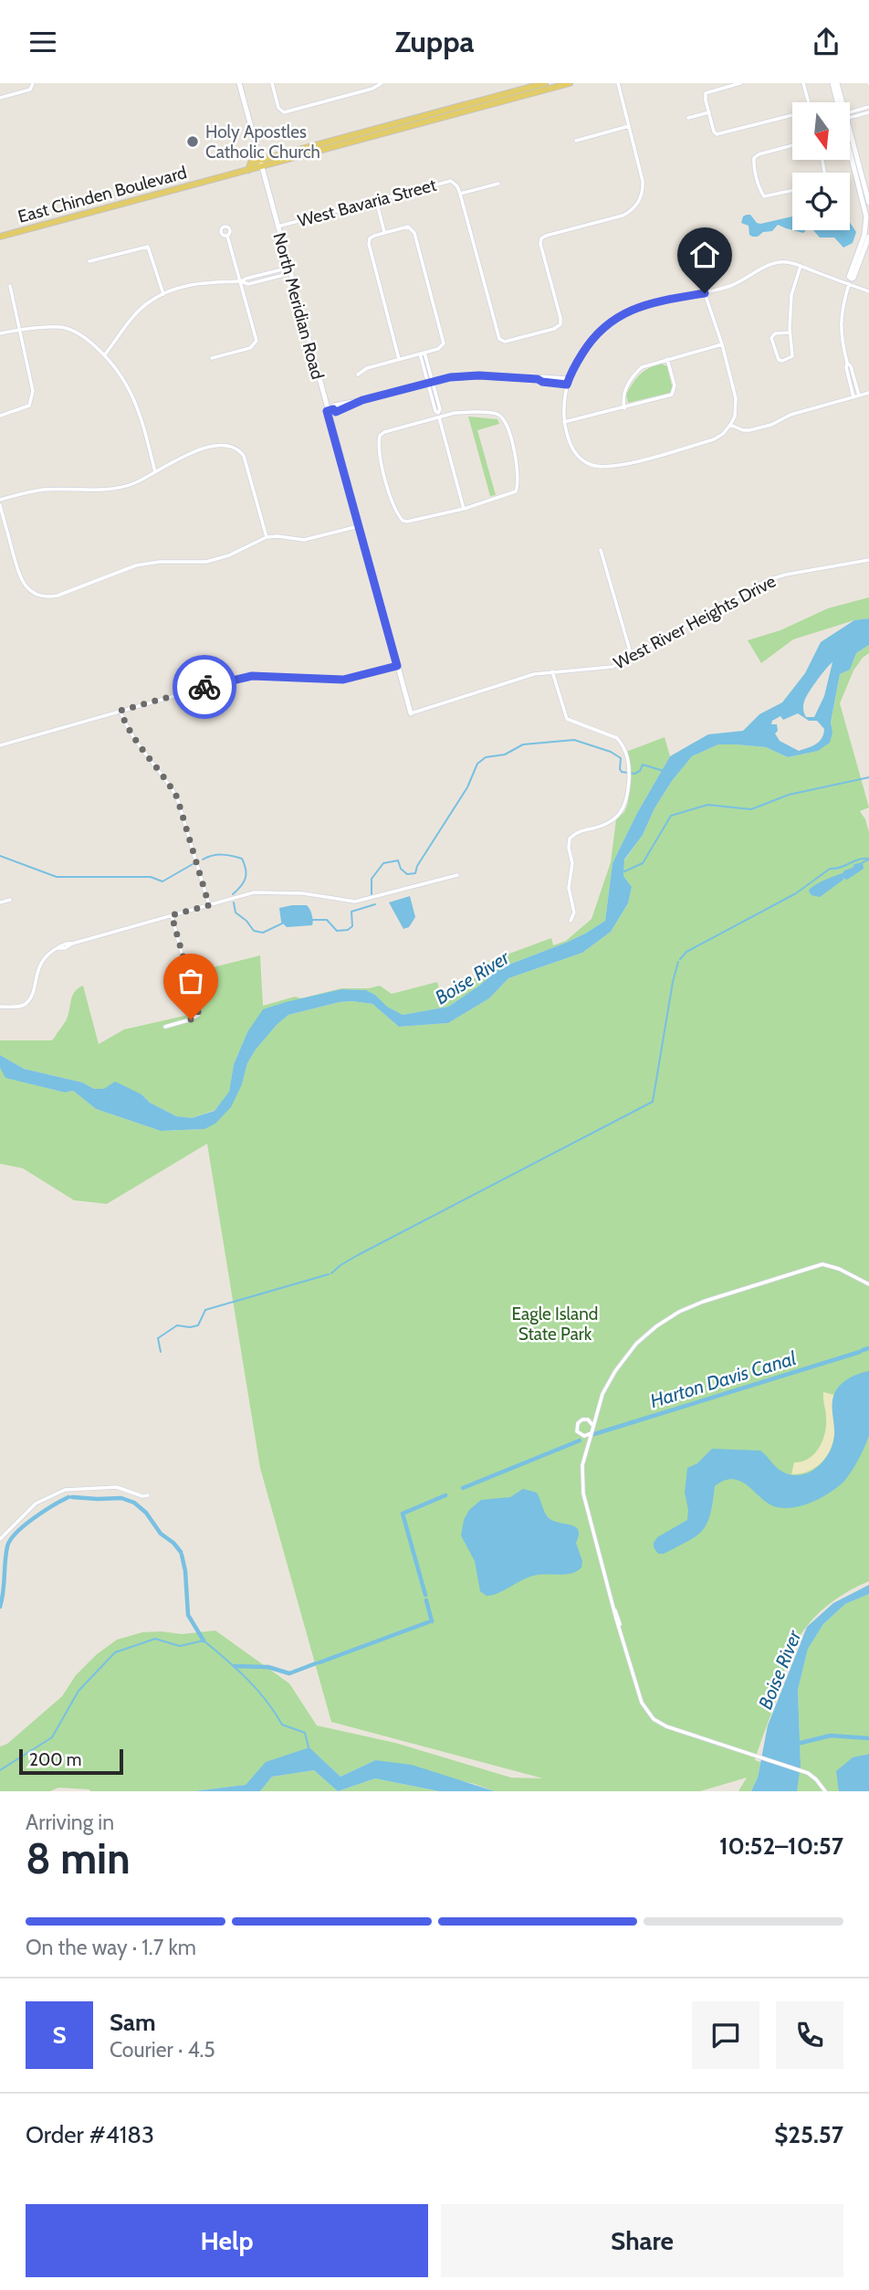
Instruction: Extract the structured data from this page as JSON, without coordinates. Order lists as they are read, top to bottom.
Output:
{
  "streets": {
    "main road": ["East Chinden Boulevard"],
    "street": ["West Bavaria Street", "North Meridian Road", "West River Heights Drive"]
  },
  "crossings": [
    ["East Chinden Boulevard", "North Meridian Road"],
    ["West Bavaria Street", "North Meridian Road"],
    ["North Meridian Road", "West River Heights Drive"]
  ],
  "water": ["Boise River", "Harton Davis Canal"],
  "parks": ["Eagle Island State Park"],
  "places": ["Holy Apostles Catholic Church"],
  "scale_bar": "200 m",
  "north": "bottom",
  "page": {
    "header": "Zuppa",
    "scale": "200 m",
    "heading": ["8 min", "Arriving in", "10:52–10:57"],
    "panel": [
      "Sam",
      "Courier · 4.5",
      "Order #4183",
      "$25.57"
    ],
    "bar": "On the way · 1.7 km",
    "round": "S",
    "buttons": ["Help", "Share"]
  }
}
